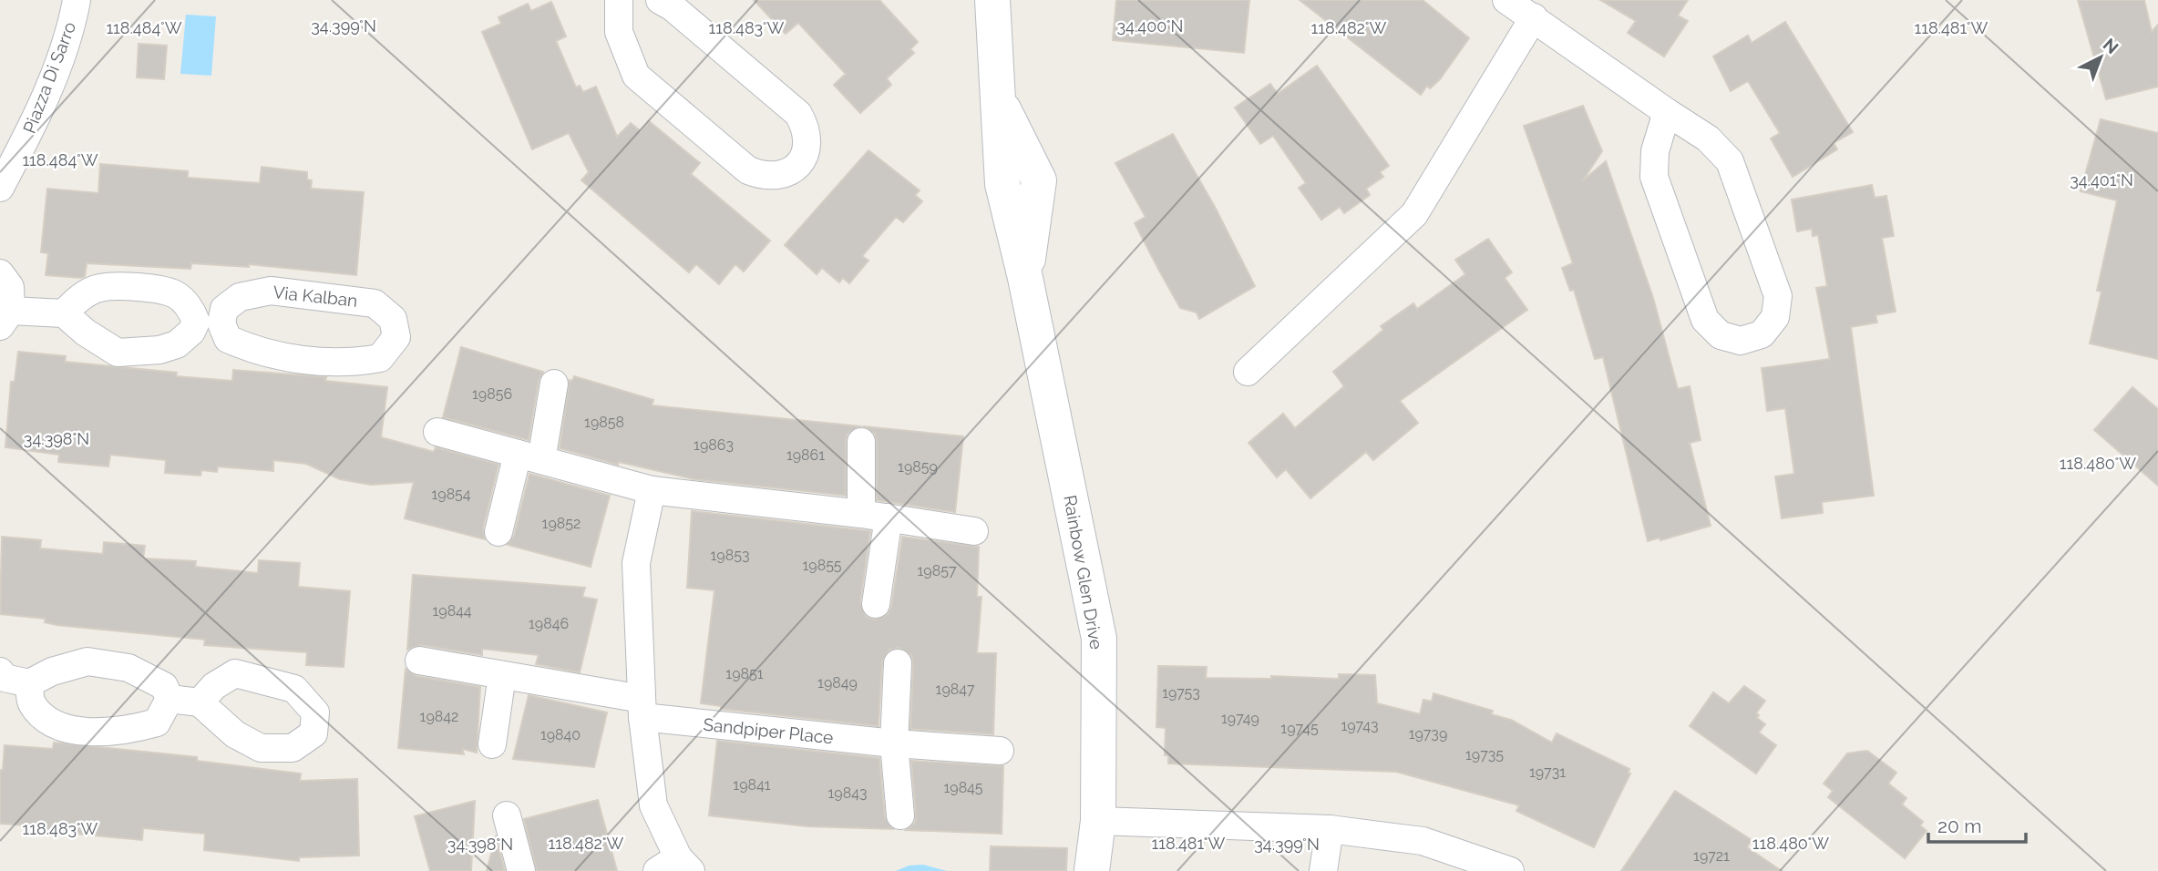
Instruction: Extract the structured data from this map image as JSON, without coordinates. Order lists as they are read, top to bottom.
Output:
{
  "streets": {
    "street": [
      "Piazza Di Sarro",
      "Via Kalban",
      "Rainbow Glen Drive",
      "Sandpiper Place"
    ]
  },
  "house_numbers": [
    "19856",
    "19858",
    "19863",
    "19861",
    "19859",
    "19854",
    "19852",
    "19853",
    "19855",
    "19857",
    "19844",
    "19846",
    "19851",
    "19849",
    "19847",
    "19753",
    "19842",
    "19749",
    "19743",
    "19745",
    "19739",
    "19840",
    "19735",
    "19731",
    "19841",
    "19845",
    "19843",
    "19721"
  ],
  "scale_bar": "20 m",
  "north": "top right",
  "coordinates": [
    "34.400°N",
    "34.399°N",
    "118.484°W",
    "118.483°W",
    "118.482°W",
    "118.481°W",
    "34.401°N",
    "34.398°N",
    "118.480°W"
  ]
}
